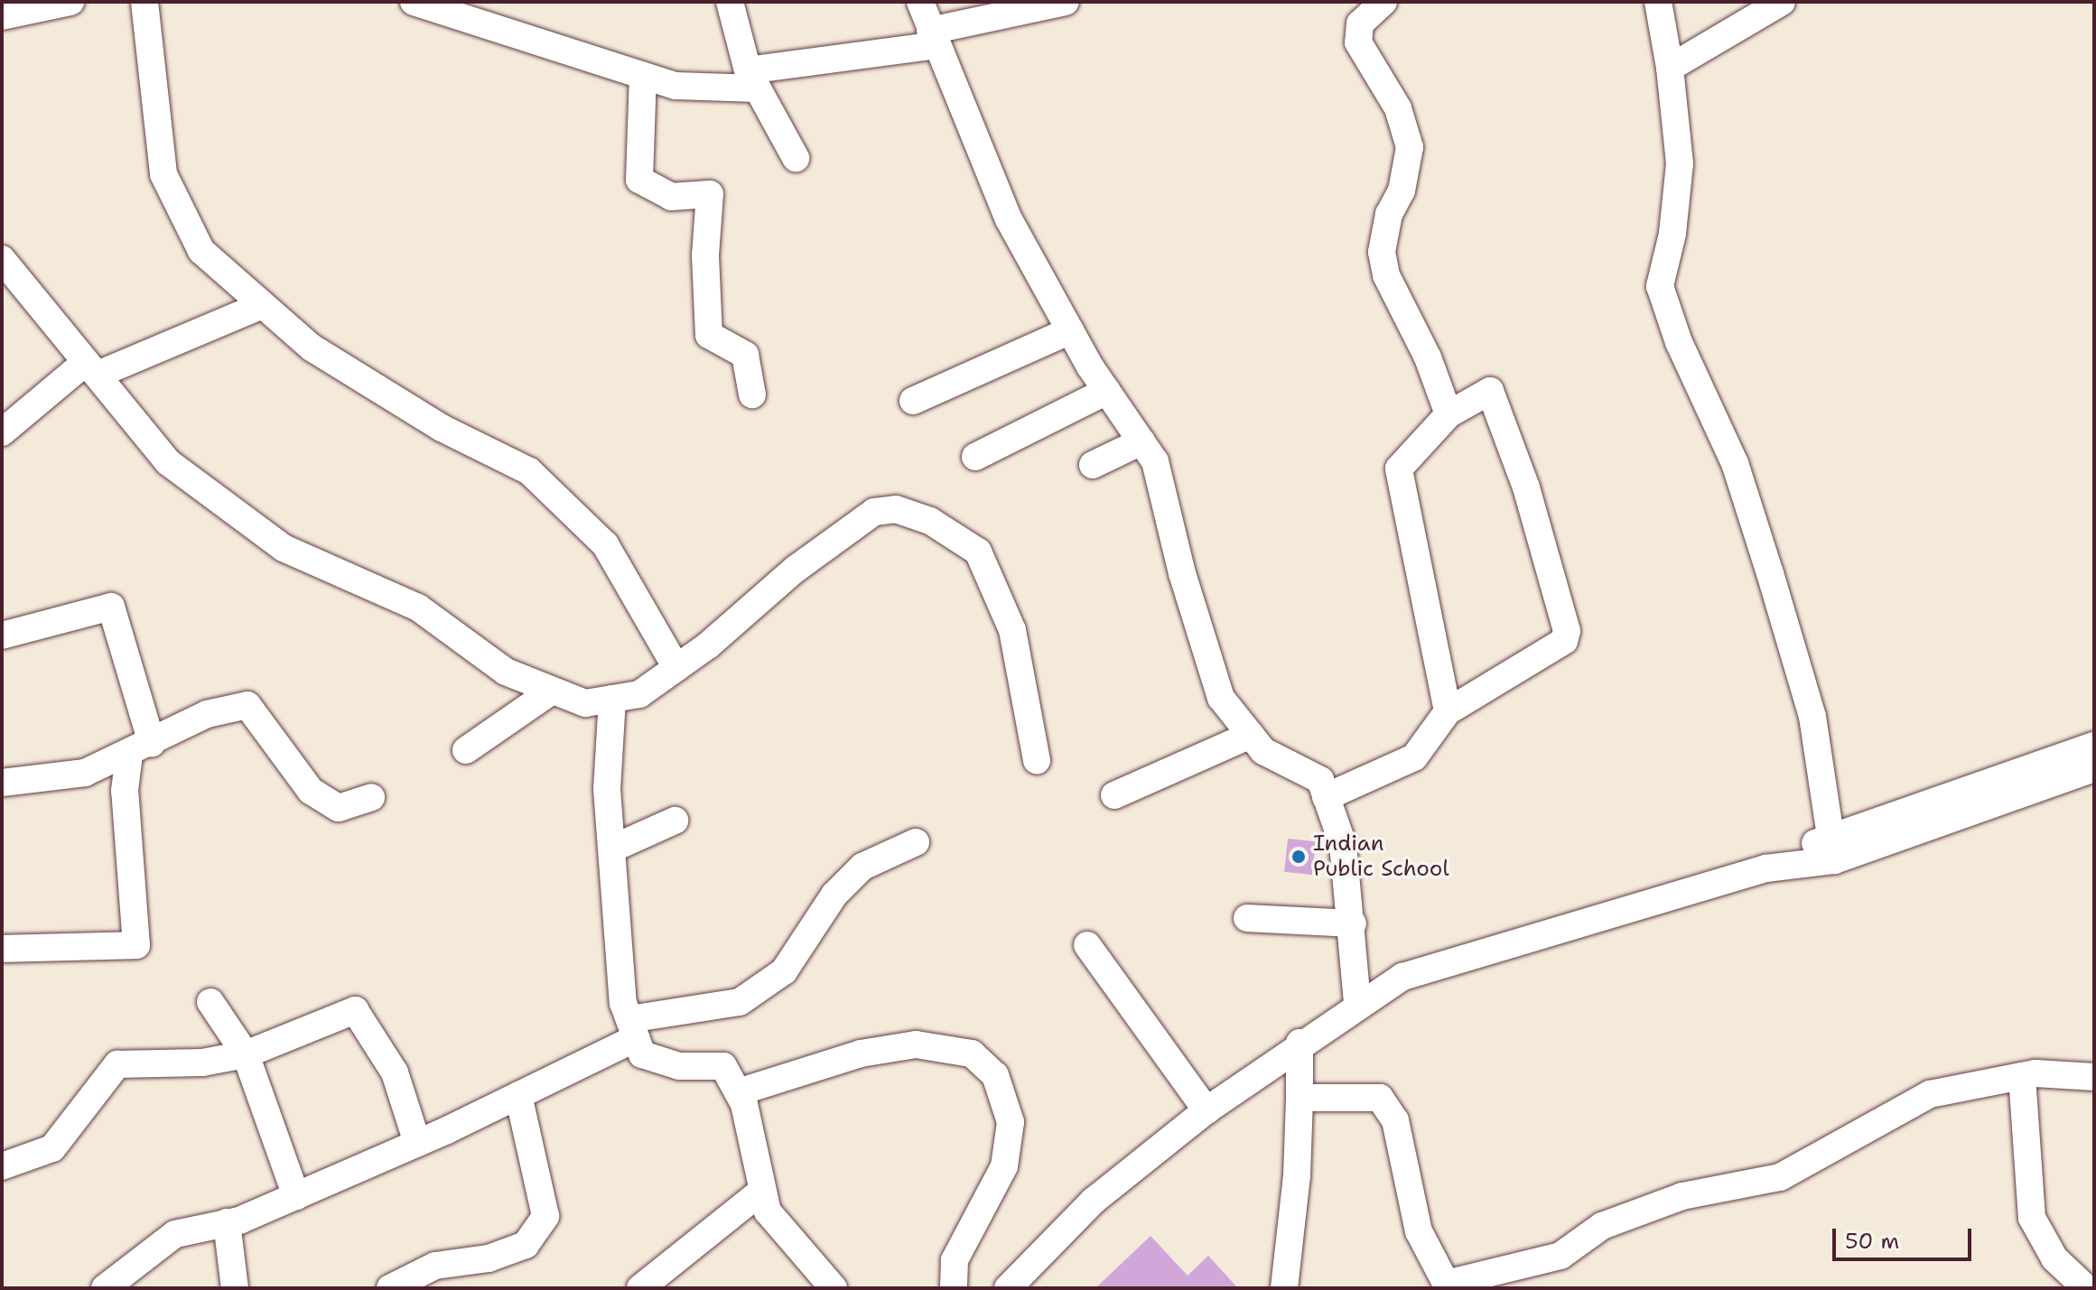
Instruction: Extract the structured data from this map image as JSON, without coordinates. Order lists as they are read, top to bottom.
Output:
{
  "places": ["Indian Public School"],
  "scale_bar": "50 m"
}
